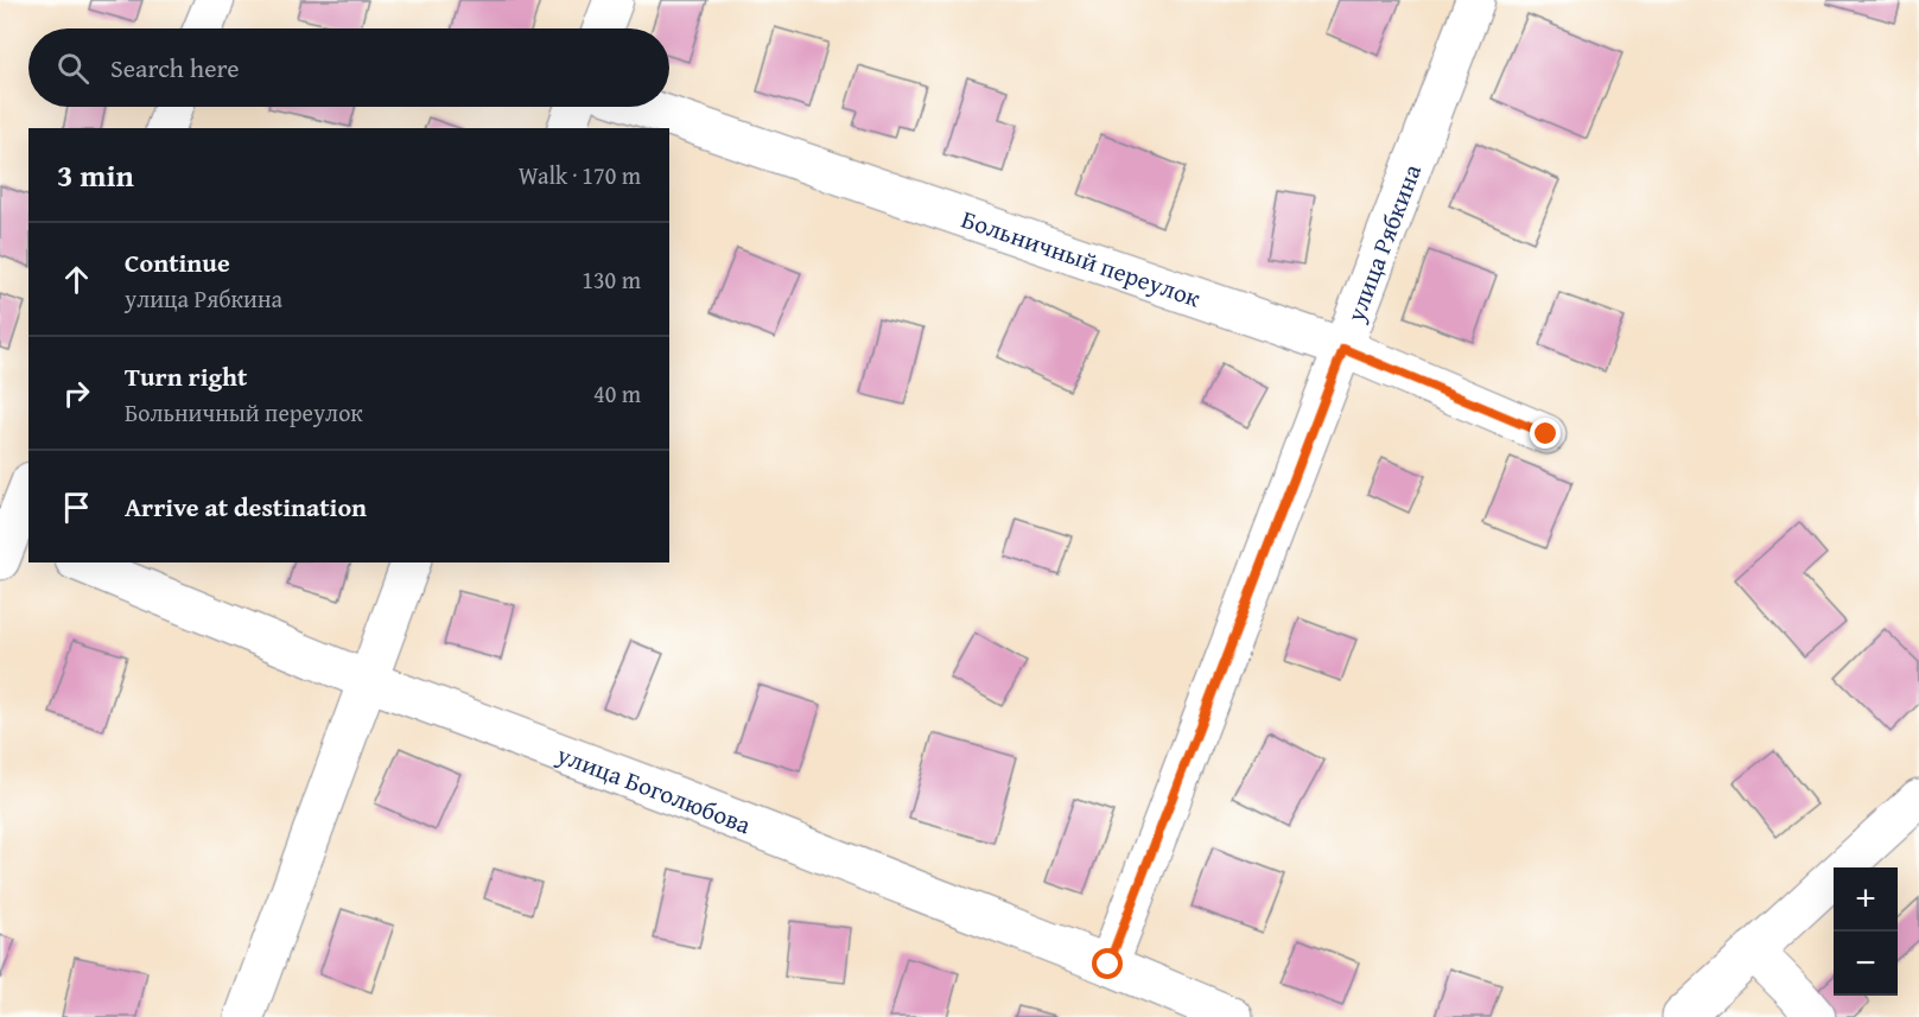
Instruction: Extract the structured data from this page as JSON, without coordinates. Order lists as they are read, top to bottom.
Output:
{
  "streets": {
    "street": ["улица Рябкина", "Больничный переулок", "улица Боголюбова"]
  },
  "crossings": [
    ["улица Рябкина", "Больничный переулок"],
    ["улица Рябкина", "улица Боголюбова"]
  ],
  "page": {
    "search": "Search here",
    "heading": ["3 min", "Walk · 170 m"],
    "list": [
      ["Continue", "улица Рябкина", "130 m"],
      ["Turn right", "Больничный переулок", "40 m"],
      "Arrive at destination"
    ],
    "map_buttons": ["+", "−"]
  }
}
